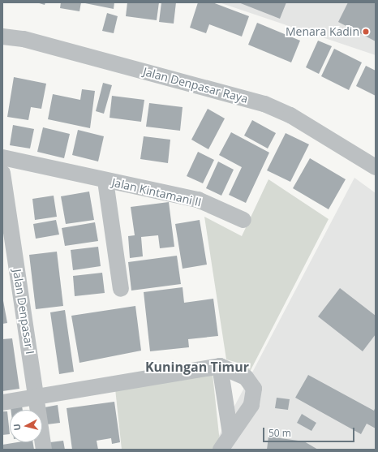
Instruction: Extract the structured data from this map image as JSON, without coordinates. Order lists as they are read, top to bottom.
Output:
{
  "streets": {
    "street": ["Jalan Denpasar Raya", "Jalan Kintamani II", "Jalan Denpasar I"]
  },
  "districts": ["Kuningan Timur"],
  "places": ["Menara Kadin"],
  "scale_bar": "50 m",
  "north": "left"
}
